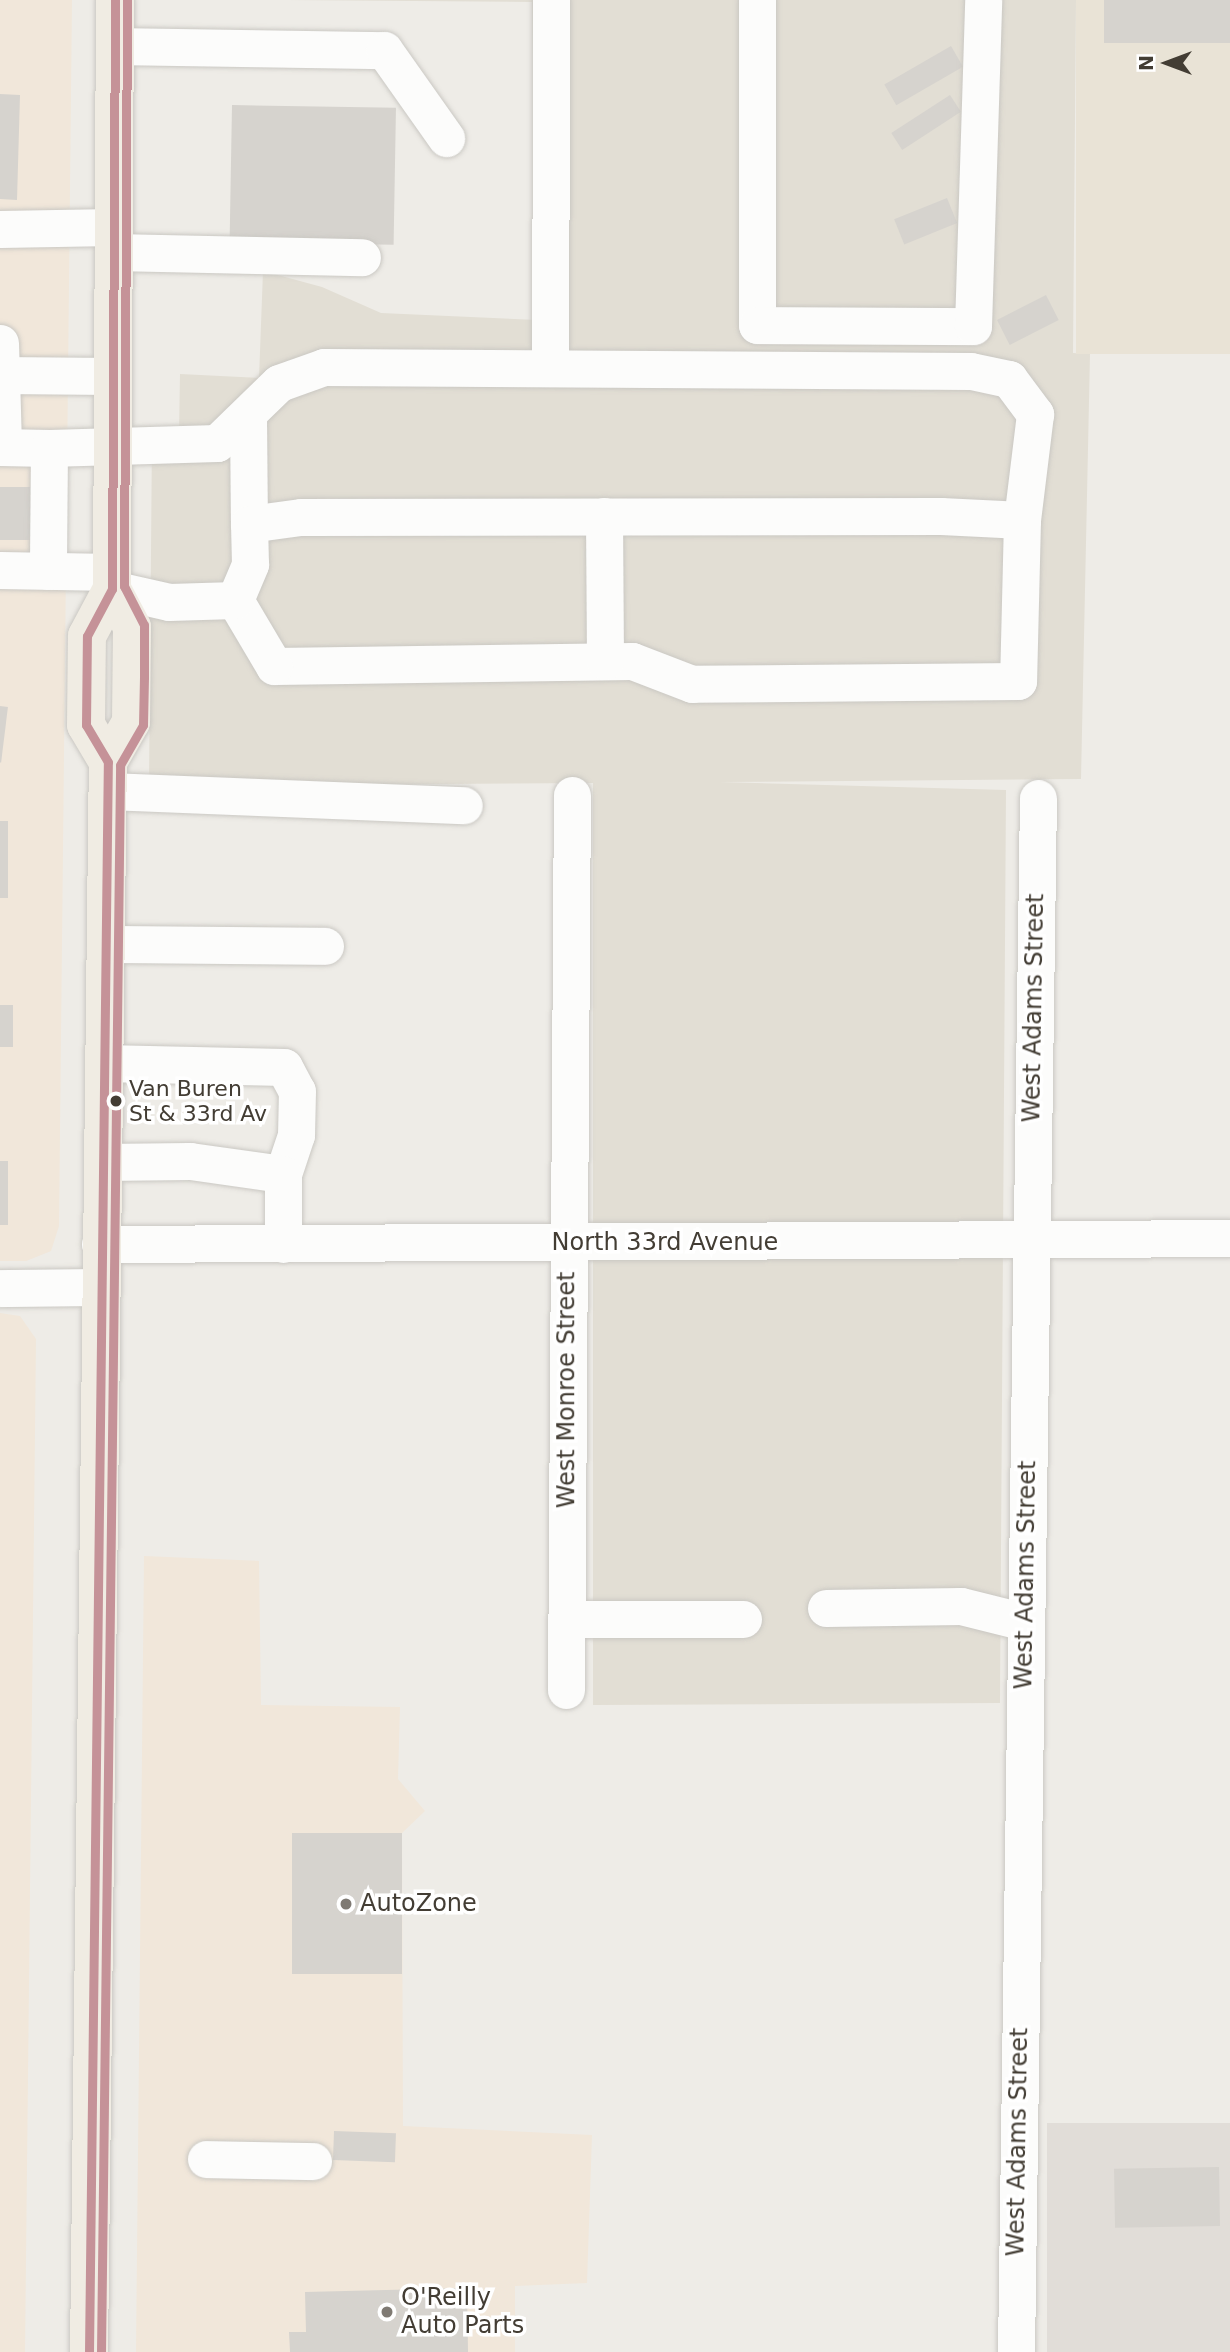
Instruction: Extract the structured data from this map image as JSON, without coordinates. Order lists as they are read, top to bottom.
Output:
{
  "streets": {
    "street": ["West Adams Street", "North 33rd Avenue", "West Monroe Street"]
  },
  "crossings": [
    ["West Adams Street", "North 33rd Avenue"],
    ["North 33rd Avenue", "West Monroe Street"]
  ],
  "places": ["Van Buren St & 33rd Av", "AutoZone", "O'Reilly Auto Parts"],
  "north": "left"
}
